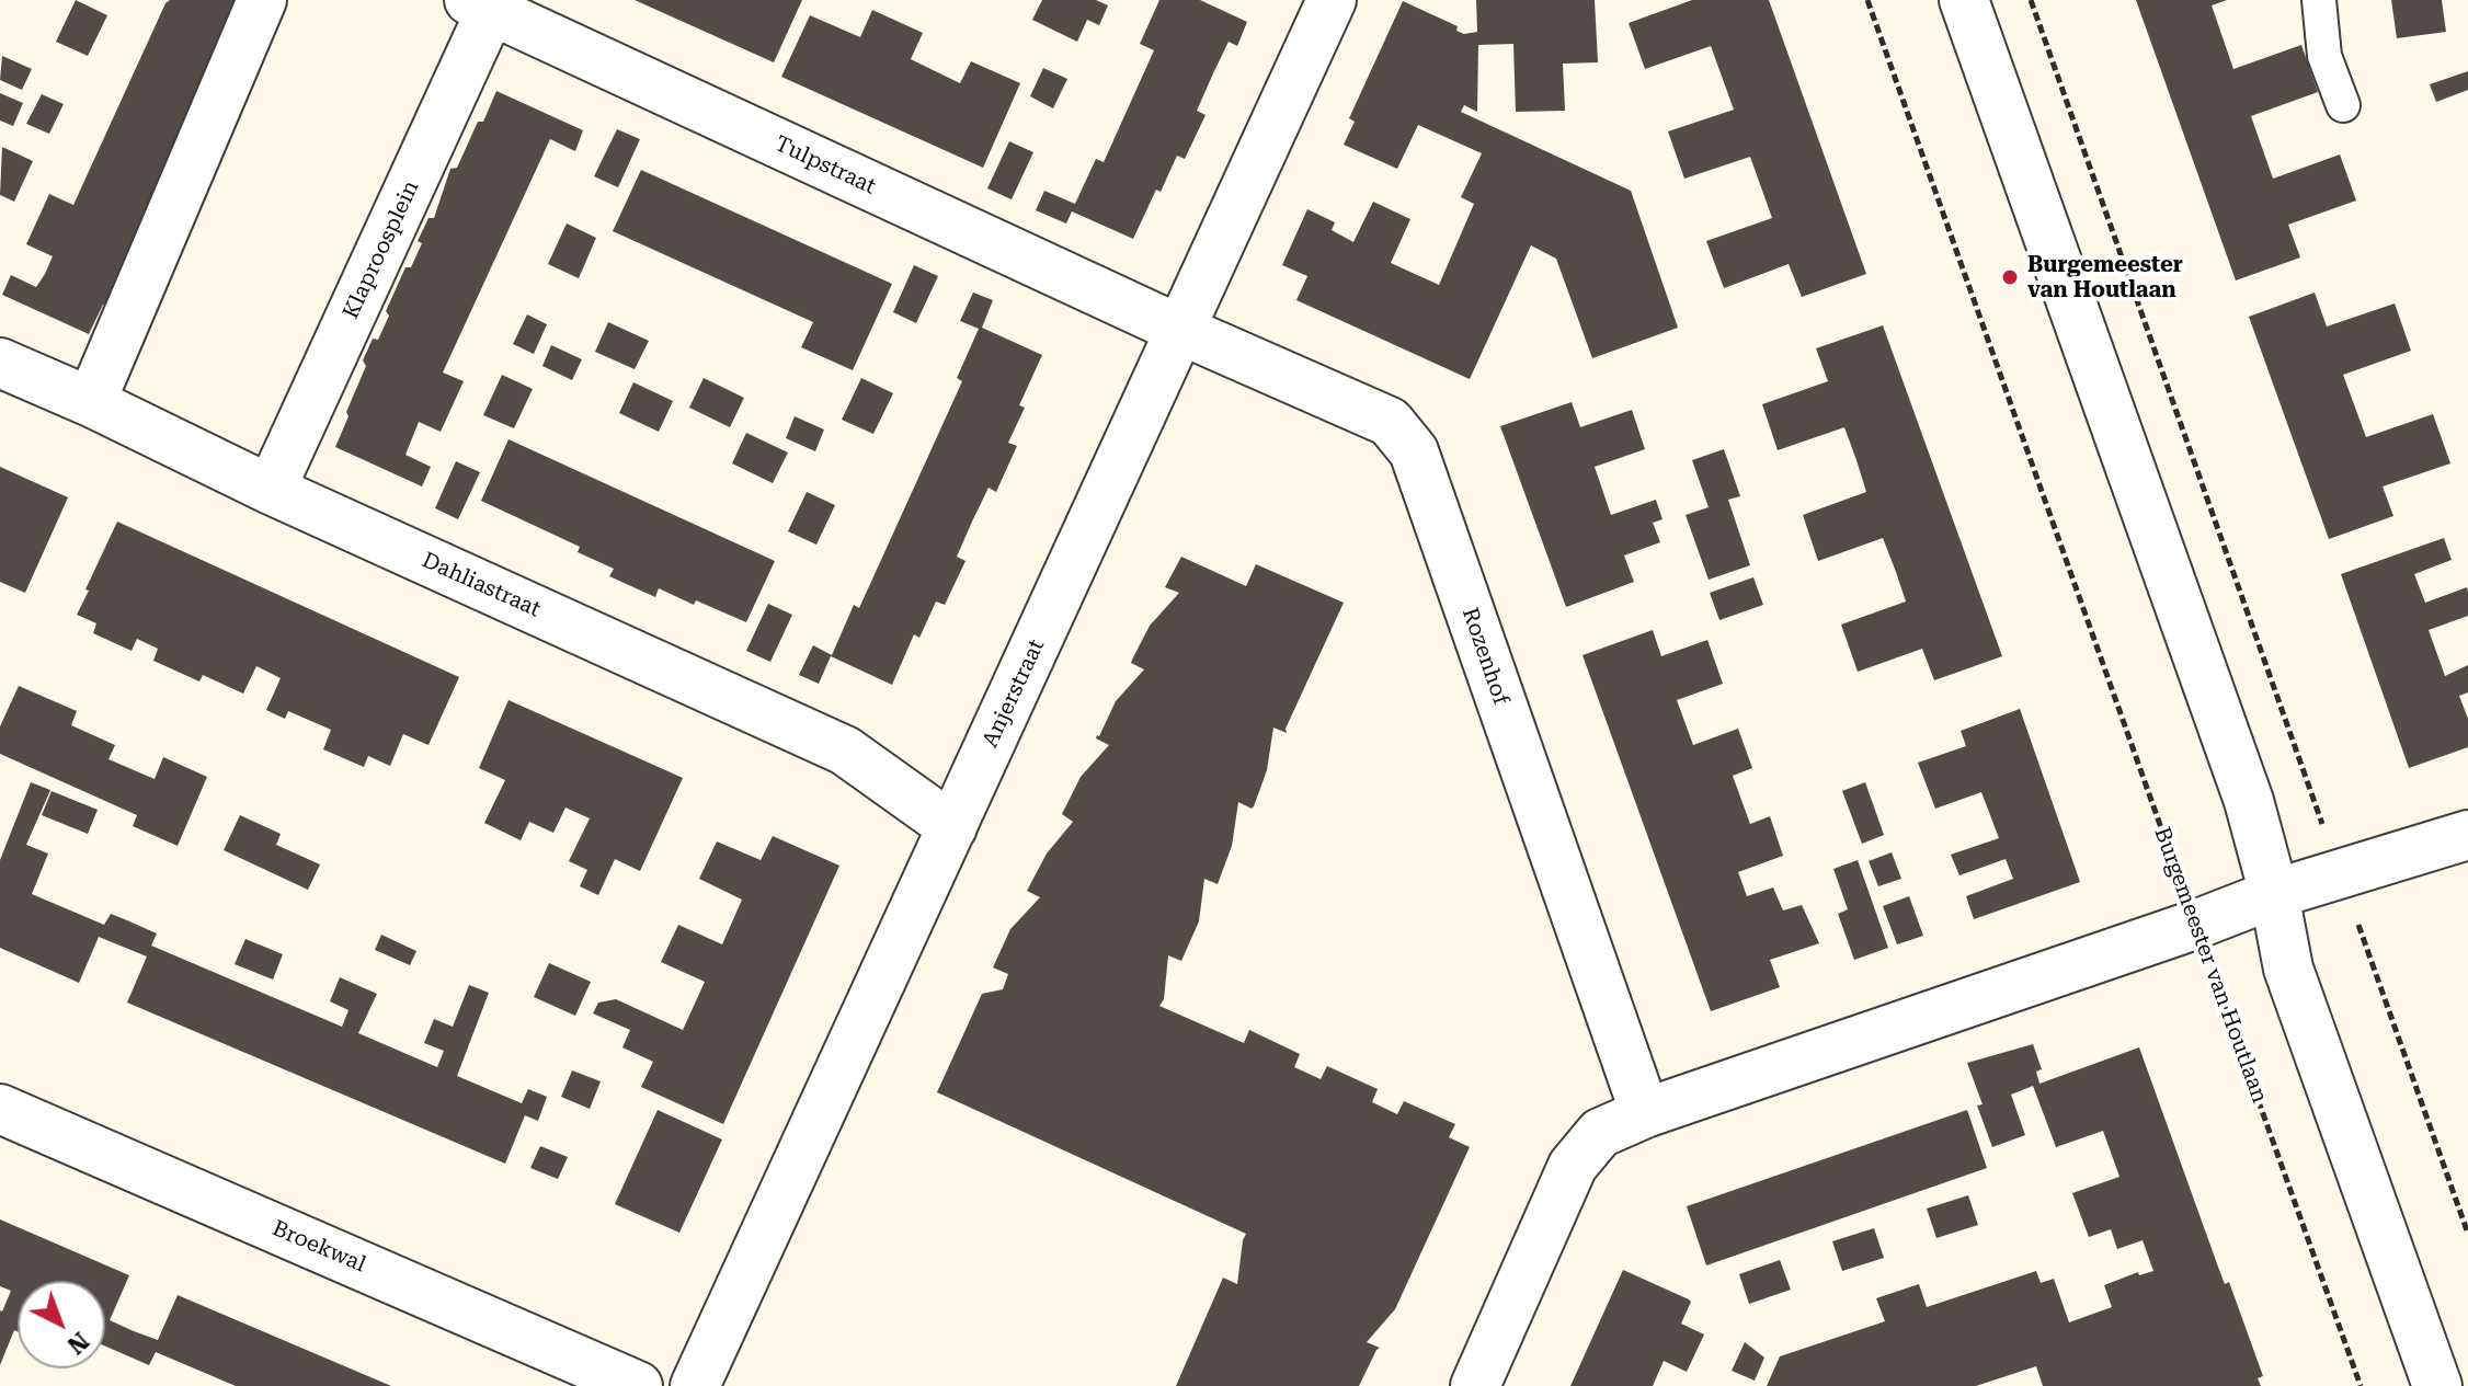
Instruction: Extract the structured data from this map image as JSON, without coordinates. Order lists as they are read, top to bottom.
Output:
{
  "streets": {
    "street": [
      "Tulpstraat",
      "Klaproosplein",
      "Dahliastraat",
      "Rozenhof",
      "Anjerstraat",
      "Broekwal"
    ],
    "path": ["Burgemeester van Houtlaan"]
  },
  "crossings": [
    ["Tulpstraat", "Klaproosplein"],
    ["Tulpstraat", "Rozenhof"],
    ["Tulpstraat", "Anjerstraat"],
    ["Klaproosplein", "Dahliastraat"],
    ["Dahliastraat", "Anjerstraat"],
    ["Rozenhof", "Anjerstraat"]
  ],
  "places": ["Burgemeester van Houtlaan"],
  "north": "bottom right"
}
